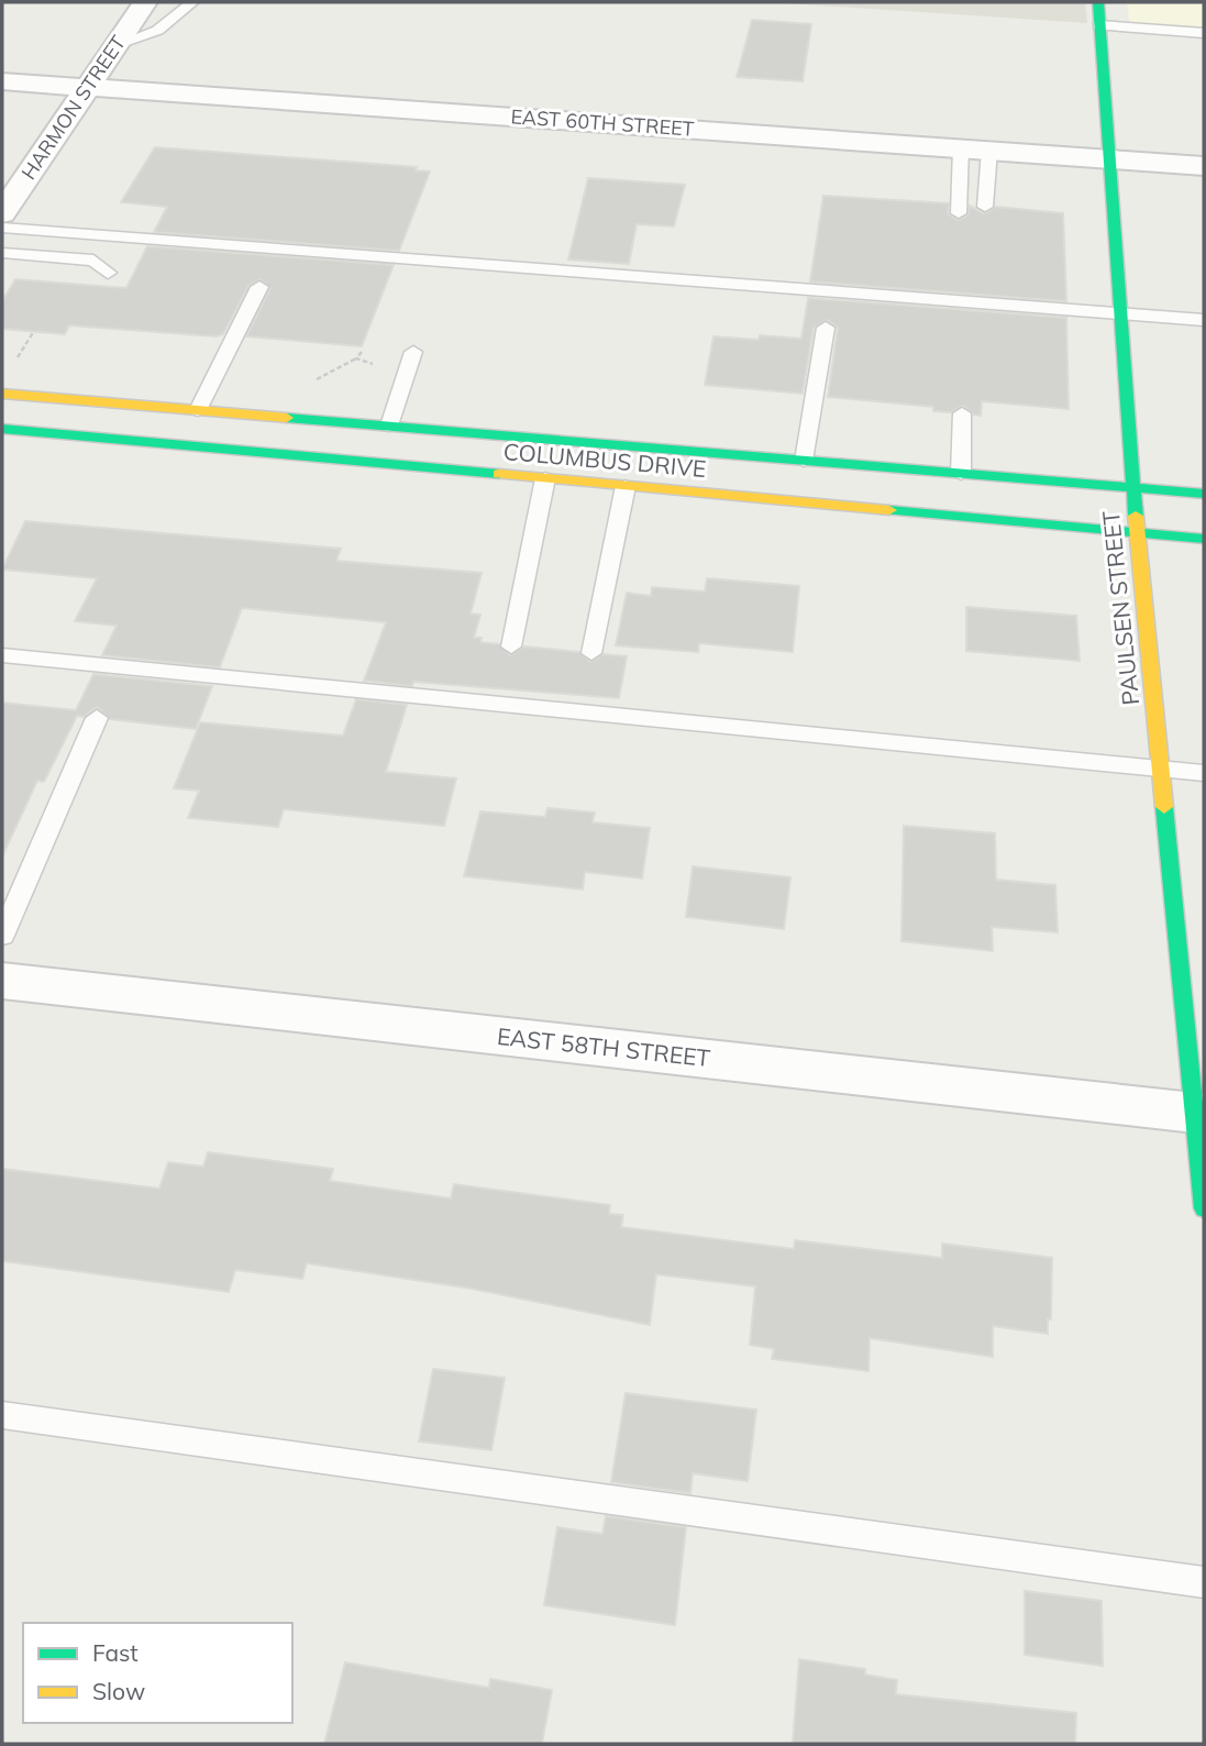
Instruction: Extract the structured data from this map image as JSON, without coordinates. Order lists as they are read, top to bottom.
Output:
{
  "streets": {
    "street": [
      "HARMON STREET",
      "EAST 60TH STREET",
      "COLUMBUS DRIVE",
      "PAULSEN STREET",
      "EAST 58TH STREET"
    ]
  },
  "crossings": [
    ["HARMON STREET", "EAST 60TH STREET"],
    ["EAST 60TH STREET", "PAULSEN STREET"],
    ["COLUMBUS DRIVE", "PAULSEN STREET"],
    ["PAULSEN STREET", "EAST 58TH STREET"]
  ],
  "legend": ["Fast", "Slow"]
}
